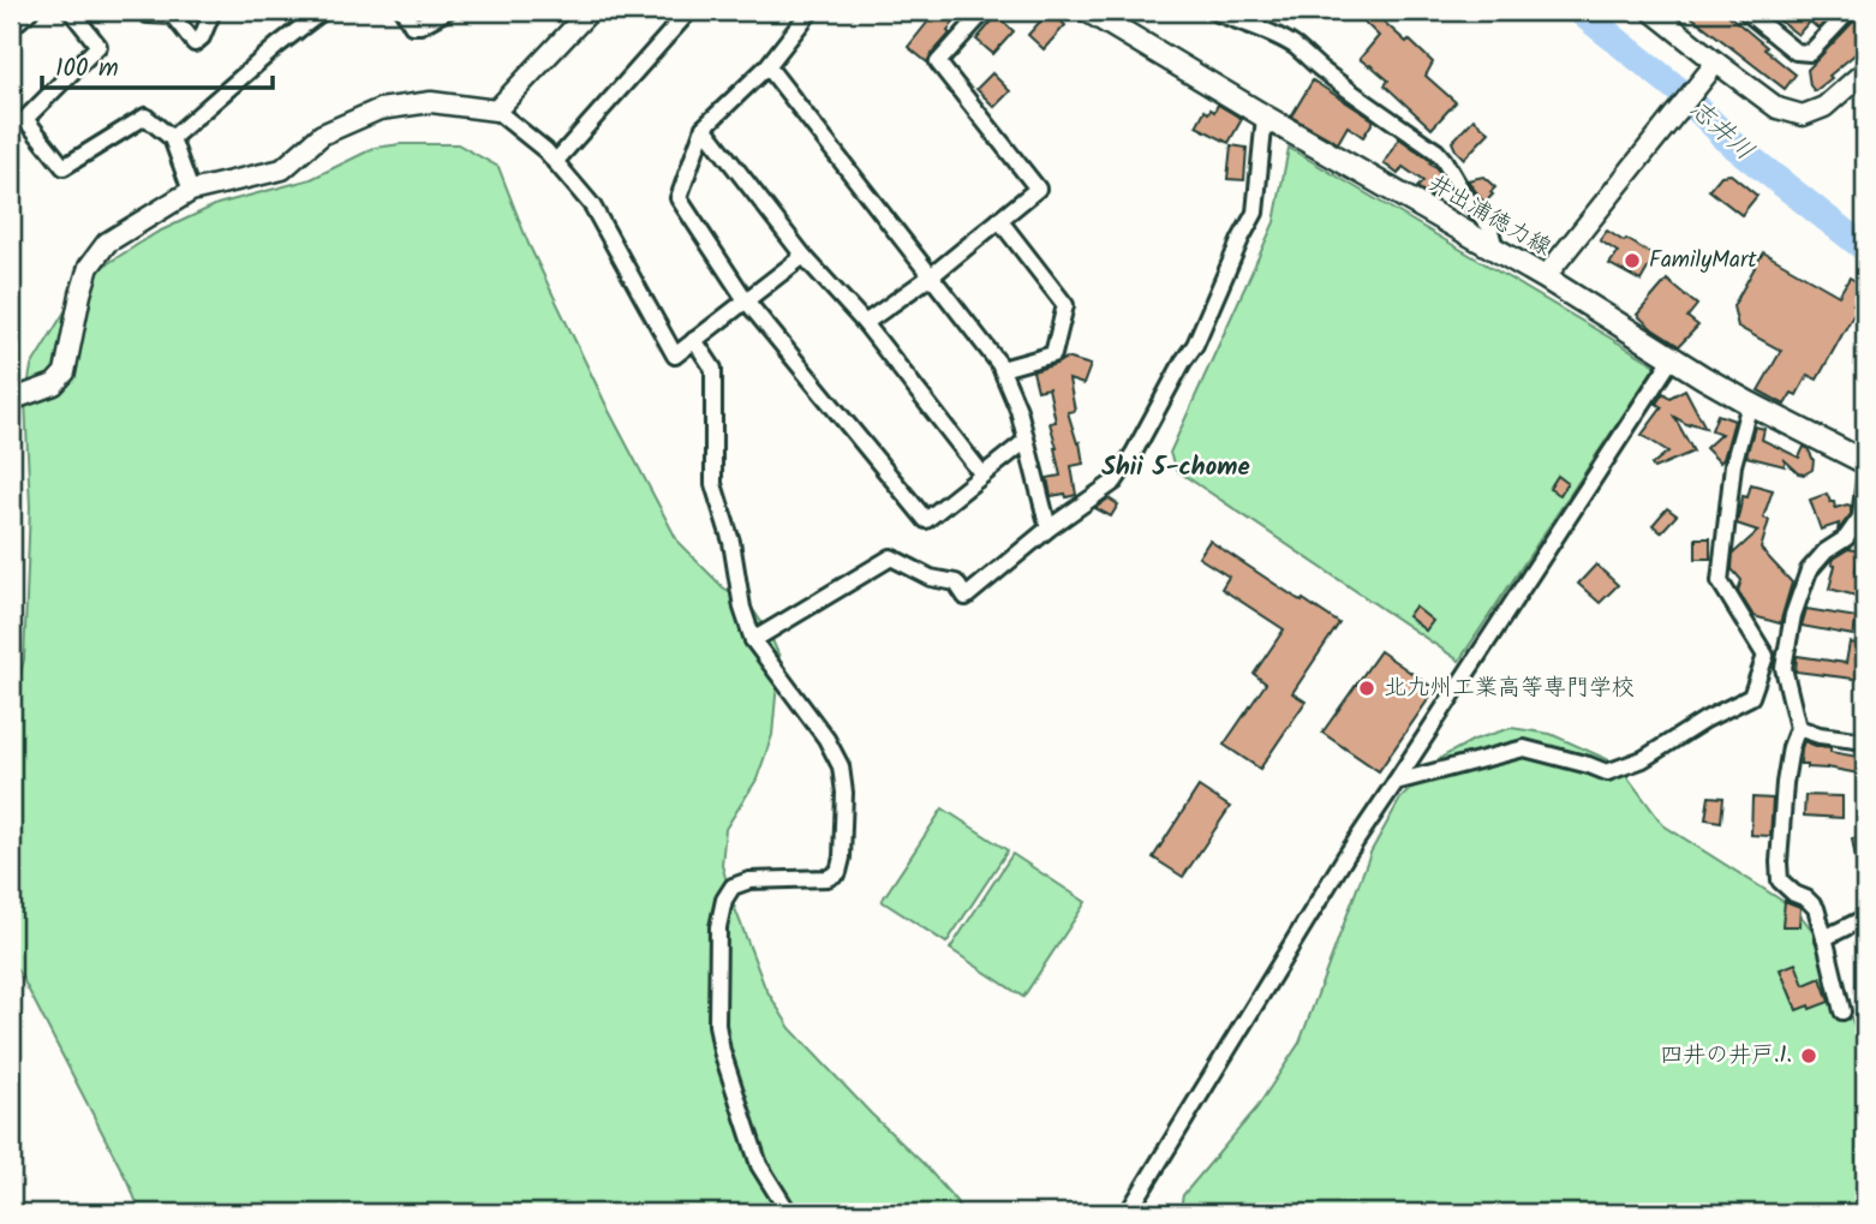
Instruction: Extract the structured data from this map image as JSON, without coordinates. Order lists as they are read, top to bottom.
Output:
{
  "streets": {
    "main road": ["井出浦徳力線"]
  },
  "districts": ["Shii 5-chome"],
  "water": ["志井川"],
  "places": ["FamilyMart", "北九州工業高等専門学校", "四井の井戸.1."],
  "scale_bar": "100 m"
}
